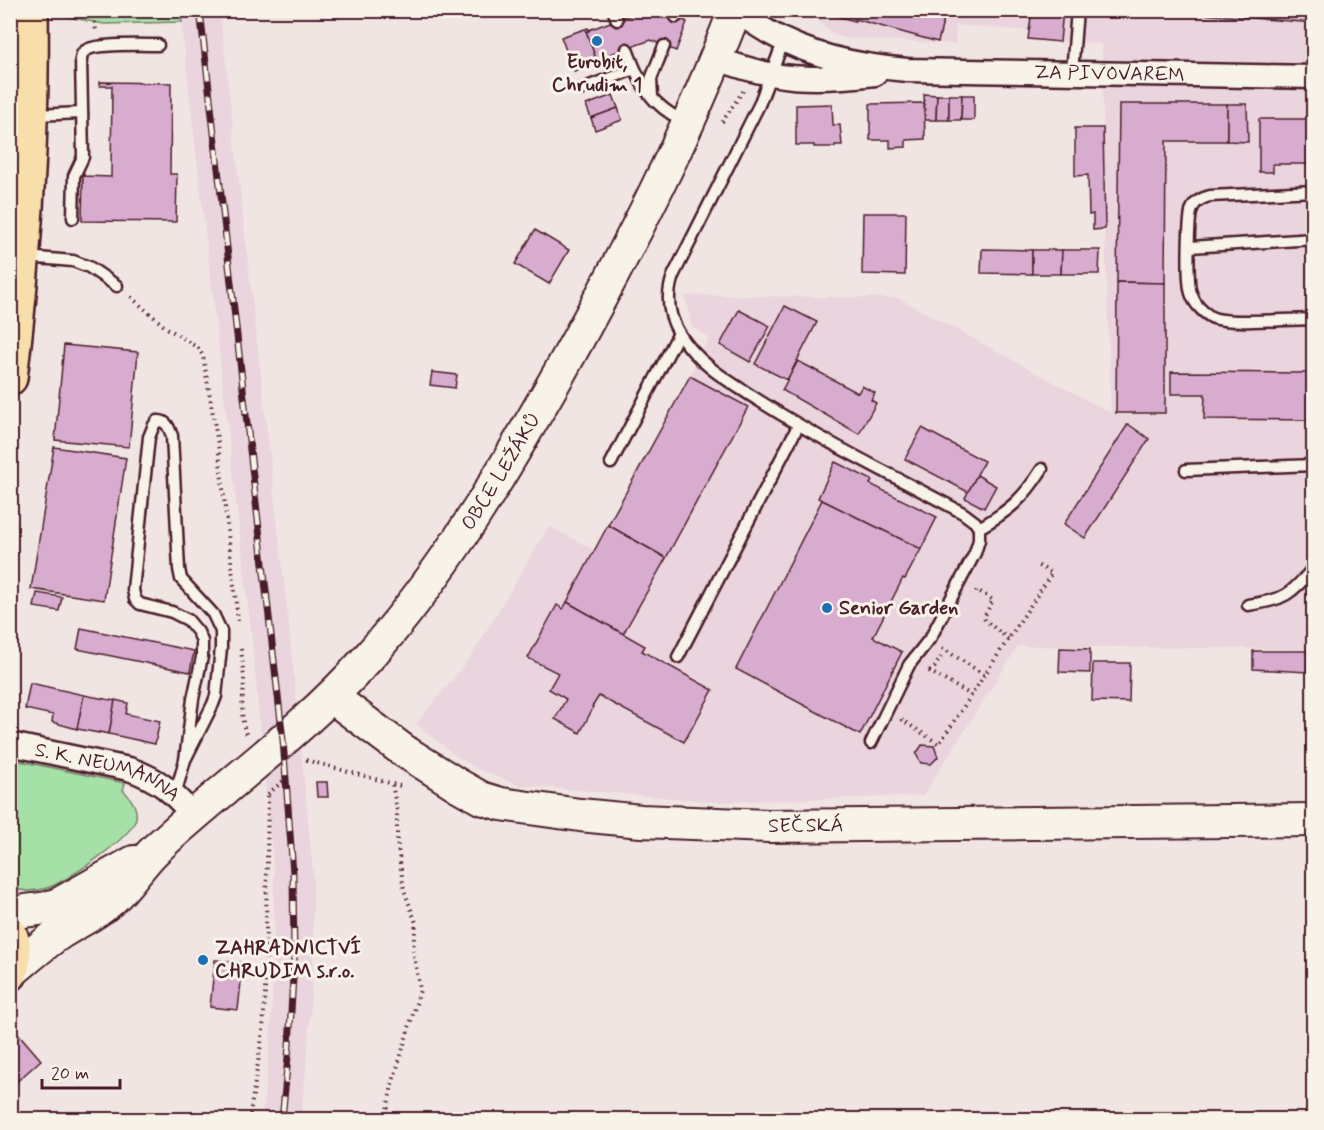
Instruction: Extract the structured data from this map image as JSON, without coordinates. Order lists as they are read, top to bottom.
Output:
{
  "streets": {
    "main road": ["OBCE LEŽÁKŮ", "SEČSKÁ"],
    "street": ["ZA PIVOVAREM", "S. K. NEUMANNA"]
  },
  "crossings": [
    ["ZA PIVOVAREM", "OBCE LEŽÁKŮ"],
    ["OBCE LEŽÁKŮ", "S. K. NEUMANNA"],
    ["OBCE LEŽÁKŮ", "SEČSKÁ"]
  ],
  "places": ["Eurobit, Chrudim 1", "Senior Garden", "ZAHRADNICTVÍ CHRUDIM s.r.o."],
  "scale_bar": "20 m"
}
